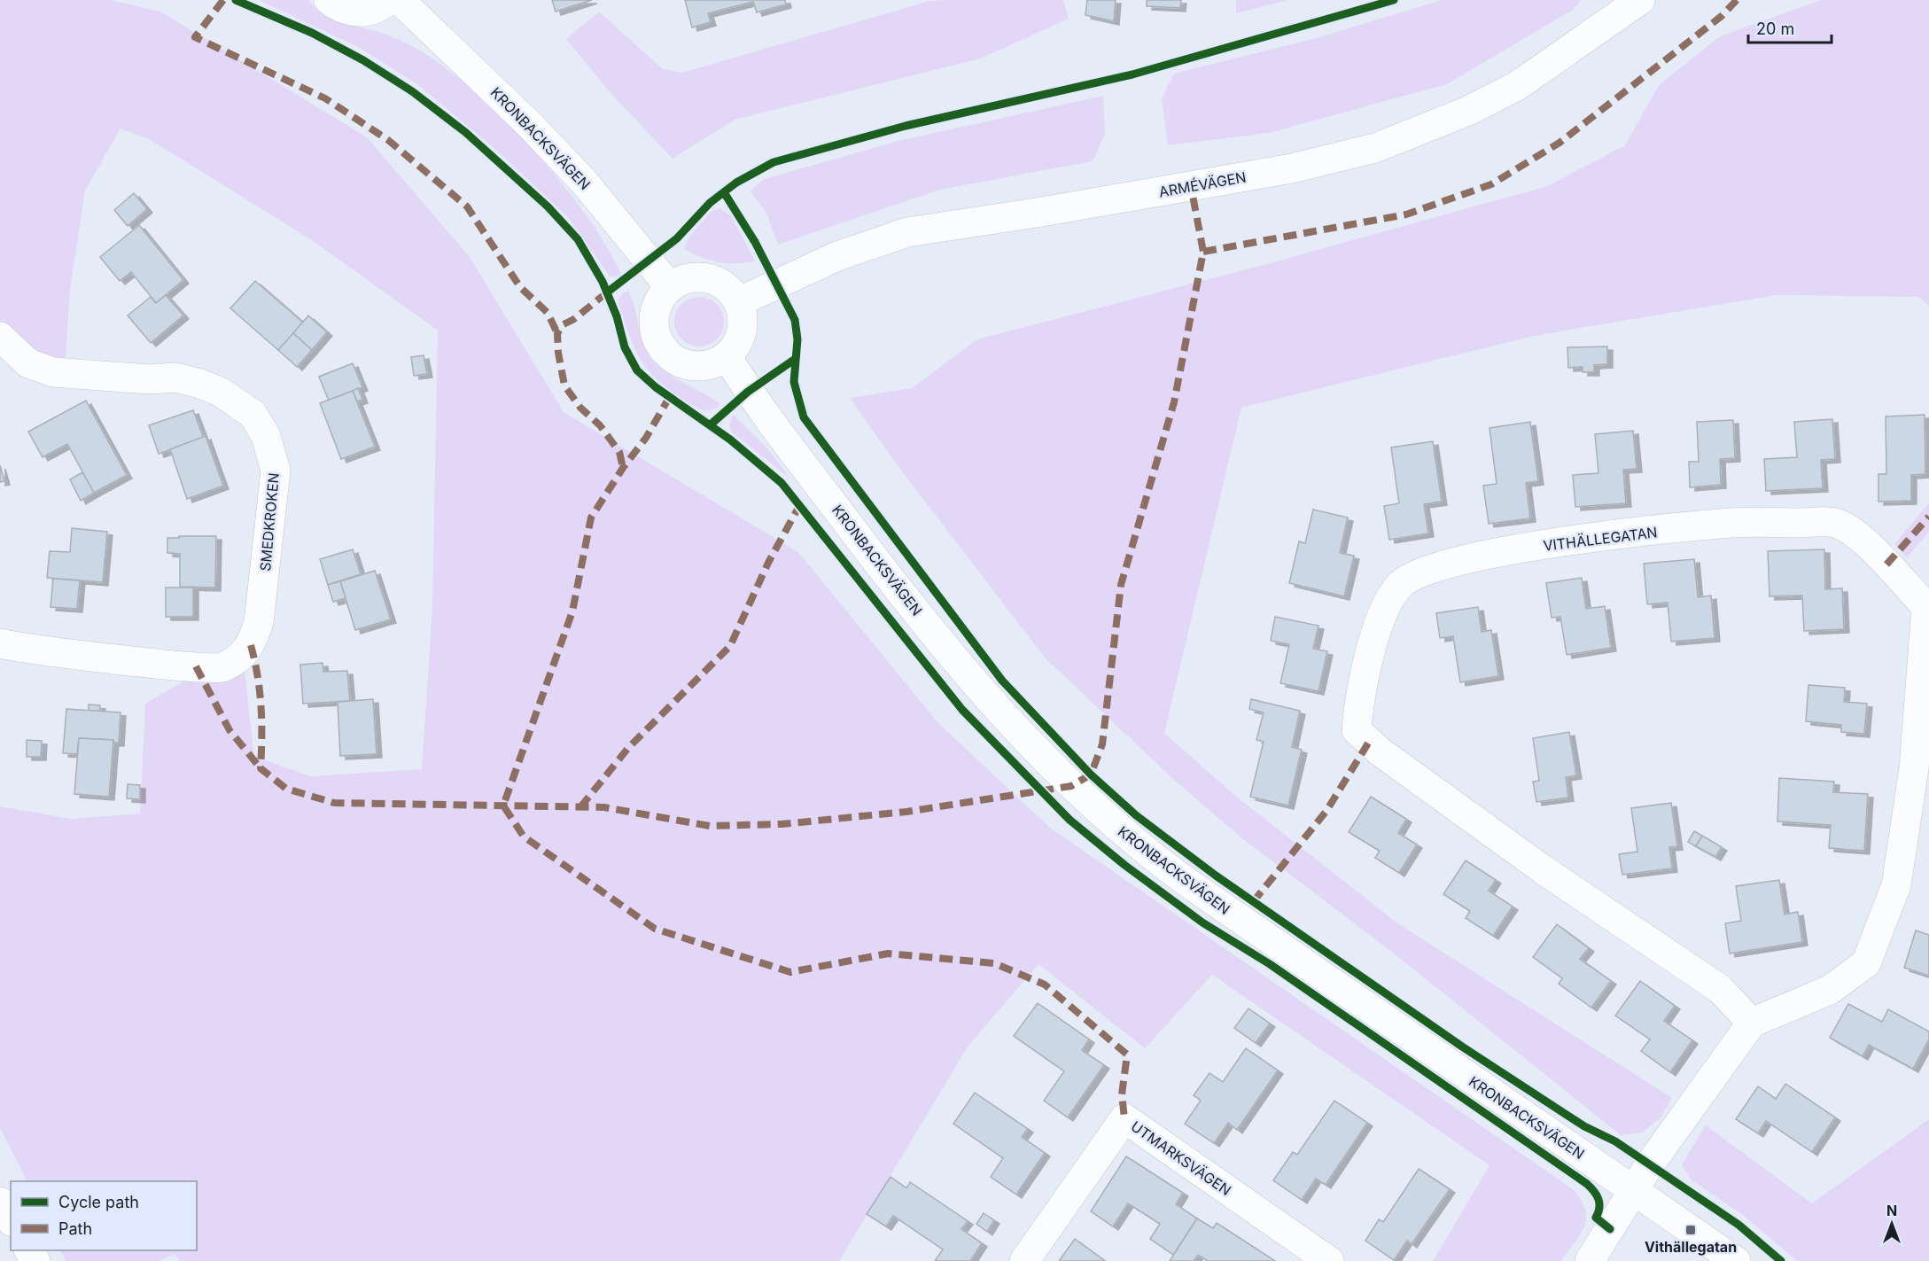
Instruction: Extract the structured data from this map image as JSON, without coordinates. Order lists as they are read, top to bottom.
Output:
{
  "streets": {
    "street": [
      "KRONBACKSVÄGEN",
      "ARMÉVÄGEN",
      "SMEDKROKEN",
      "VITHÄLLEGATAN",
      "UTMARKSVÄGEN"
    ]
  },
  "crossings": [
    ["KRONBACKSVÄGEN", "ARMÉVÄGEN"]
  ],
  "places": {
    "transit": ["Vithällegatan"]
  },
  "legend": ["Cycle path", "Path"],
  "scale_bar": "20 m",
  "north": "top"
}
